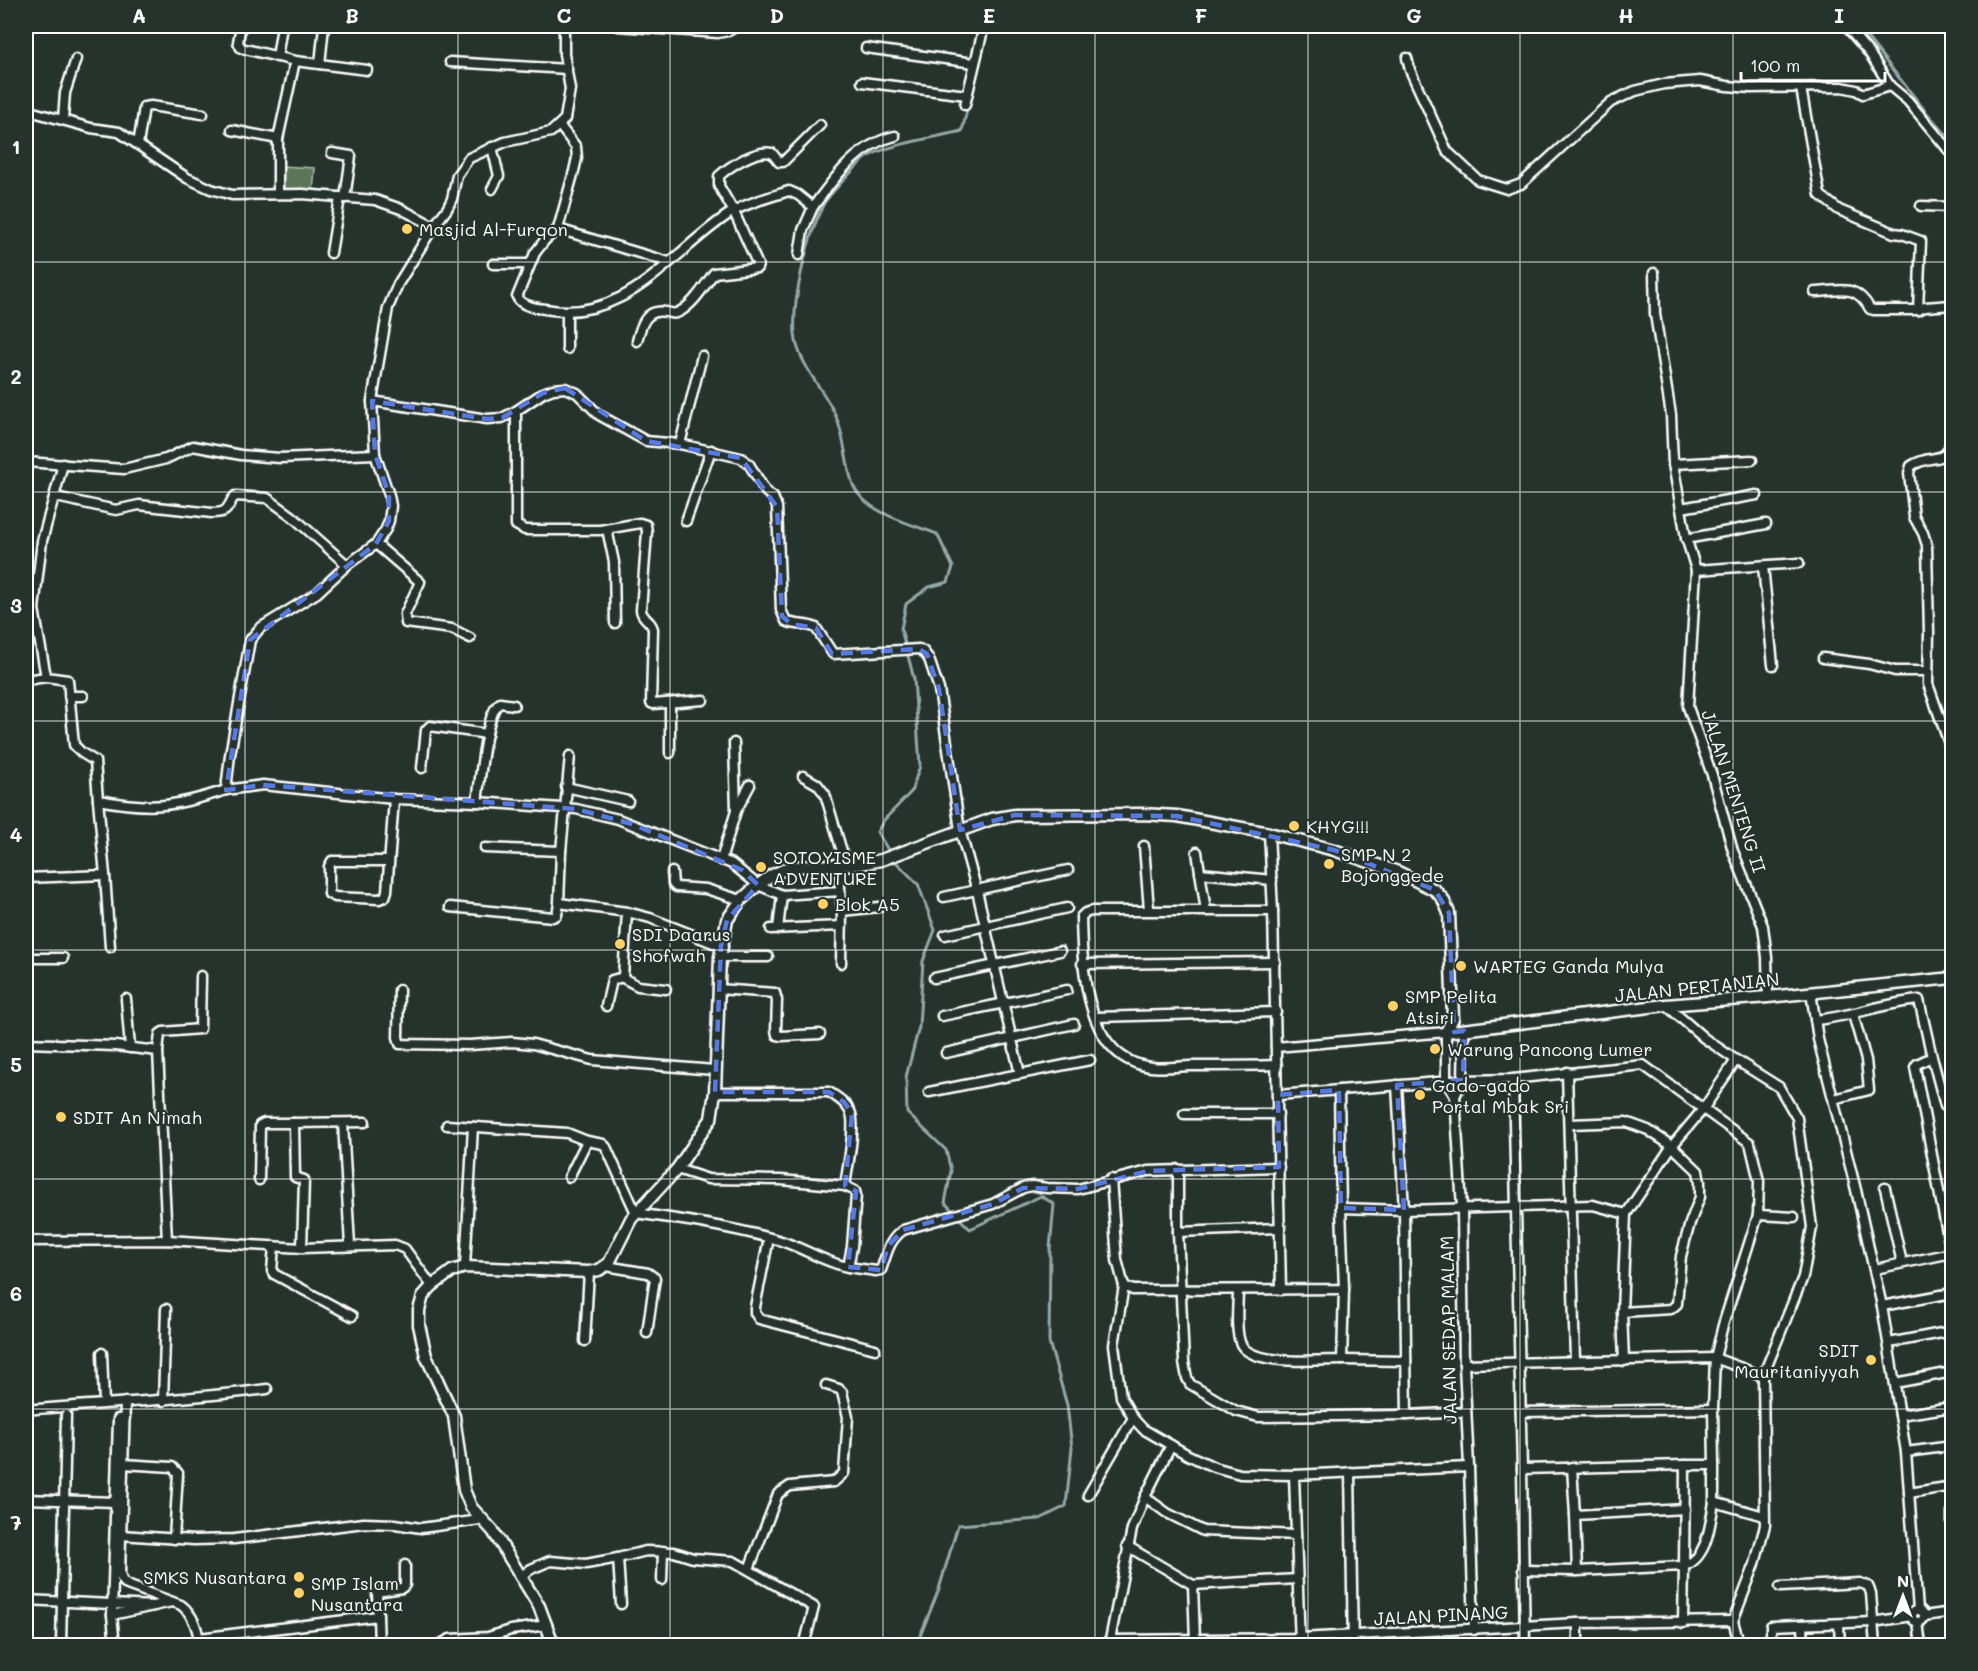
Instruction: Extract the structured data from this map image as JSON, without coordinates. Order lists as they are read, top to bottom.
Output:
{
  "streets": {
    "street": [
      "JALAN MENTENG II",
      "JALAN PERTANIAN",
      "JALAN SEDAP MALAM",
      "JALAN PINANG"
    ]
  },
  "crossings": [
    ["JALAN MENTENG II", "JALAN PERTANIAN"],
    ["JALAN SEDAP MALAM", "JALAN PINANG"]
  ],
  "places": [
    "Masjid Al-Furqon",
    "KHYG!!!",
    "SMP N 2 Bojonggede",
    "SOTOYISME ADVENTURE",
    "Blok A5",
    "SDI Daarus Shofwah",
    "WARTEG Ganda Mulya",
    "SMP Pelita Atsiri",
    "Warung Pancong Lumer",
    "Gado-gado Portal Mbak Sri",
    "SDIT An Nimah",
    "SDIT Mauritaniyyah",
    "SMKS Nusantara",
    "SMP Islam Nusantara"
  ],
  "scale_bar": "100 m",
  "north": "top",
  "grid": {
    "columns": [
      "A",
      "B",
      "C",
      "D",
      "E",
      "F",
      "G",
      "H",
      "I"
    ],
    "rows": [
      "1",
      "2",
      "3",
      "4",
      "5",
      "6",
      "7"
    ]
  }
}
